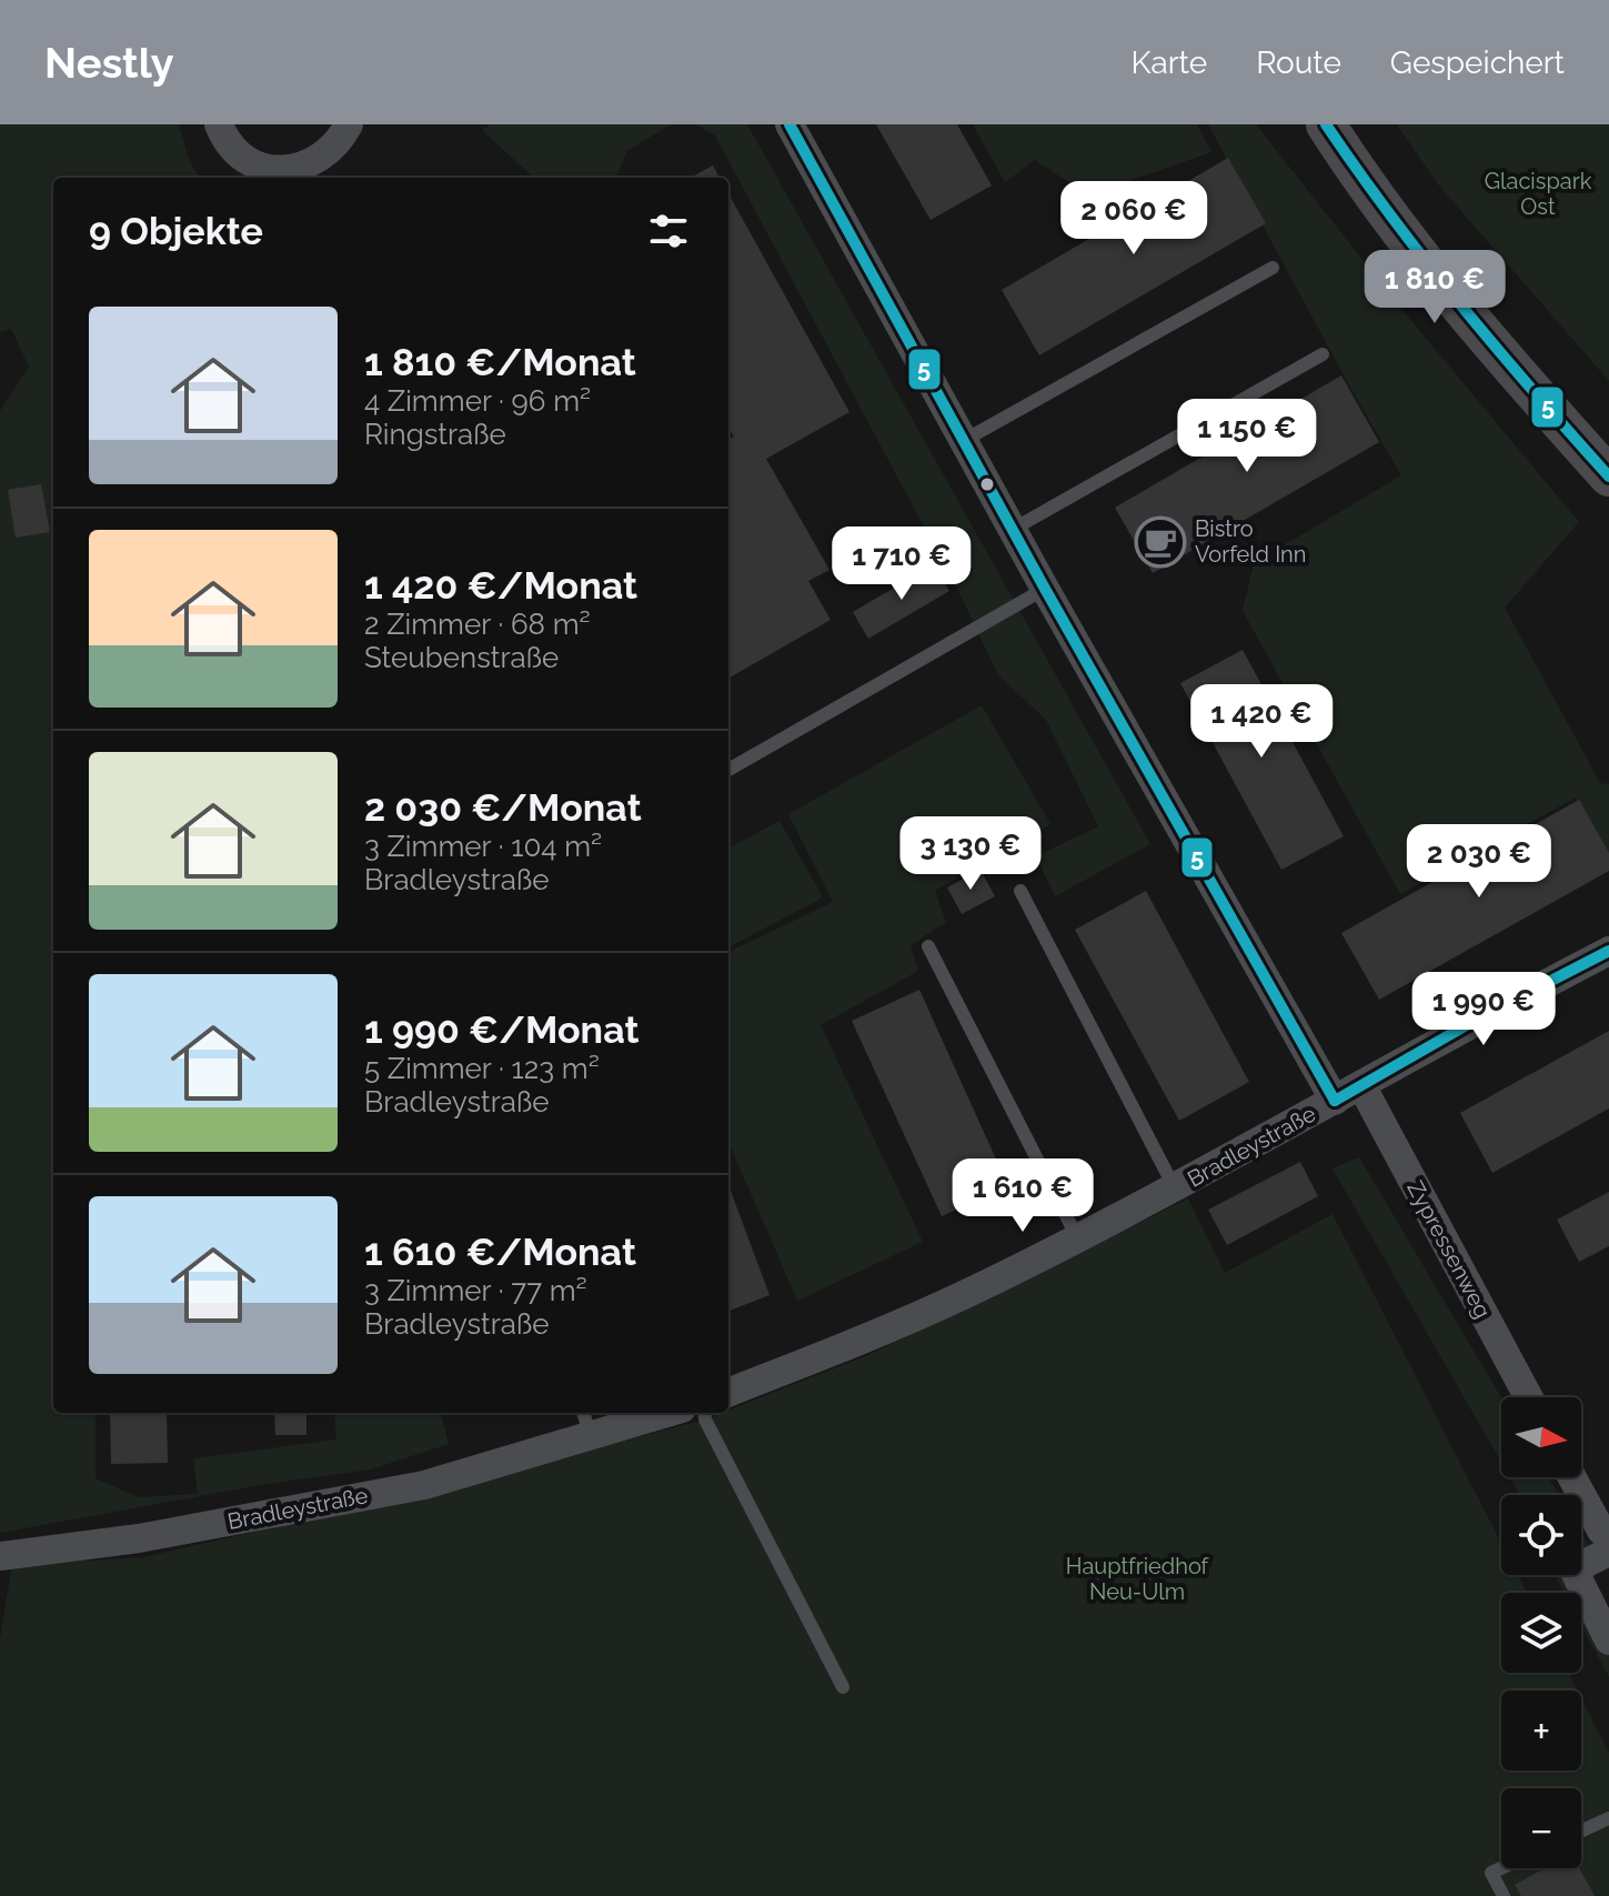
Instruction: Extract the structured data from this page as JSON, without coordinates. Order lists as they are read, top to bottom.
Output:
{
  "streets": {
    "street": ["Bradleystraße", "Zypressenweg"]
  },
  "crossings": [
    ["Bradleystraße", "Zypressenweg"]
  ],
  "parks": ["Glacispark Ost", "Hauptfriedhof Neu-Ulm"],
  "places": {
    "cafe": ["Bistro Vorfeld Inn"]
  },
  "lines": ["transit line 5"],
  "north": "right",
  "page": {
    "header": "Nestly",
    "nav": ["Karte", "Route", "Gespeichert"],
    "heading": "9 Objekte",
    "price": [
      "2 060 €",
      "1 810 €",
      "1 150 €",
      "1 710 €",
      "1 420 €",
      "3 130 €",
      "2 030 €",
      "1 990 €",
      "1 610 €"
    ],
    "list": [
      {
        "name": "1 810 €/Monat",
        "note": "4 Zimmer · 96 m² · Ringstraße"
      },
      {
        "name": "1 420 €/Monat",
        "note": "2 Zimmer · 68 m² · Steubenstraße"
      },
      {
        "name": "2 030 €/Monat",
        "note": "3 Zimmer · 104 m² · Bradleystraße"
      },
      {
        "name": "1 990 €/Monat",
        "note": "5 Zimmer · 123 m² · Bradleystraße"
      },
      {
        "name": "1 610 €/Monat",
        "note": "3 Zimmer · 77 m² · Bradleystraße"
      }
    ],
    "map_buttons": ["+", "−"]
  }
}
